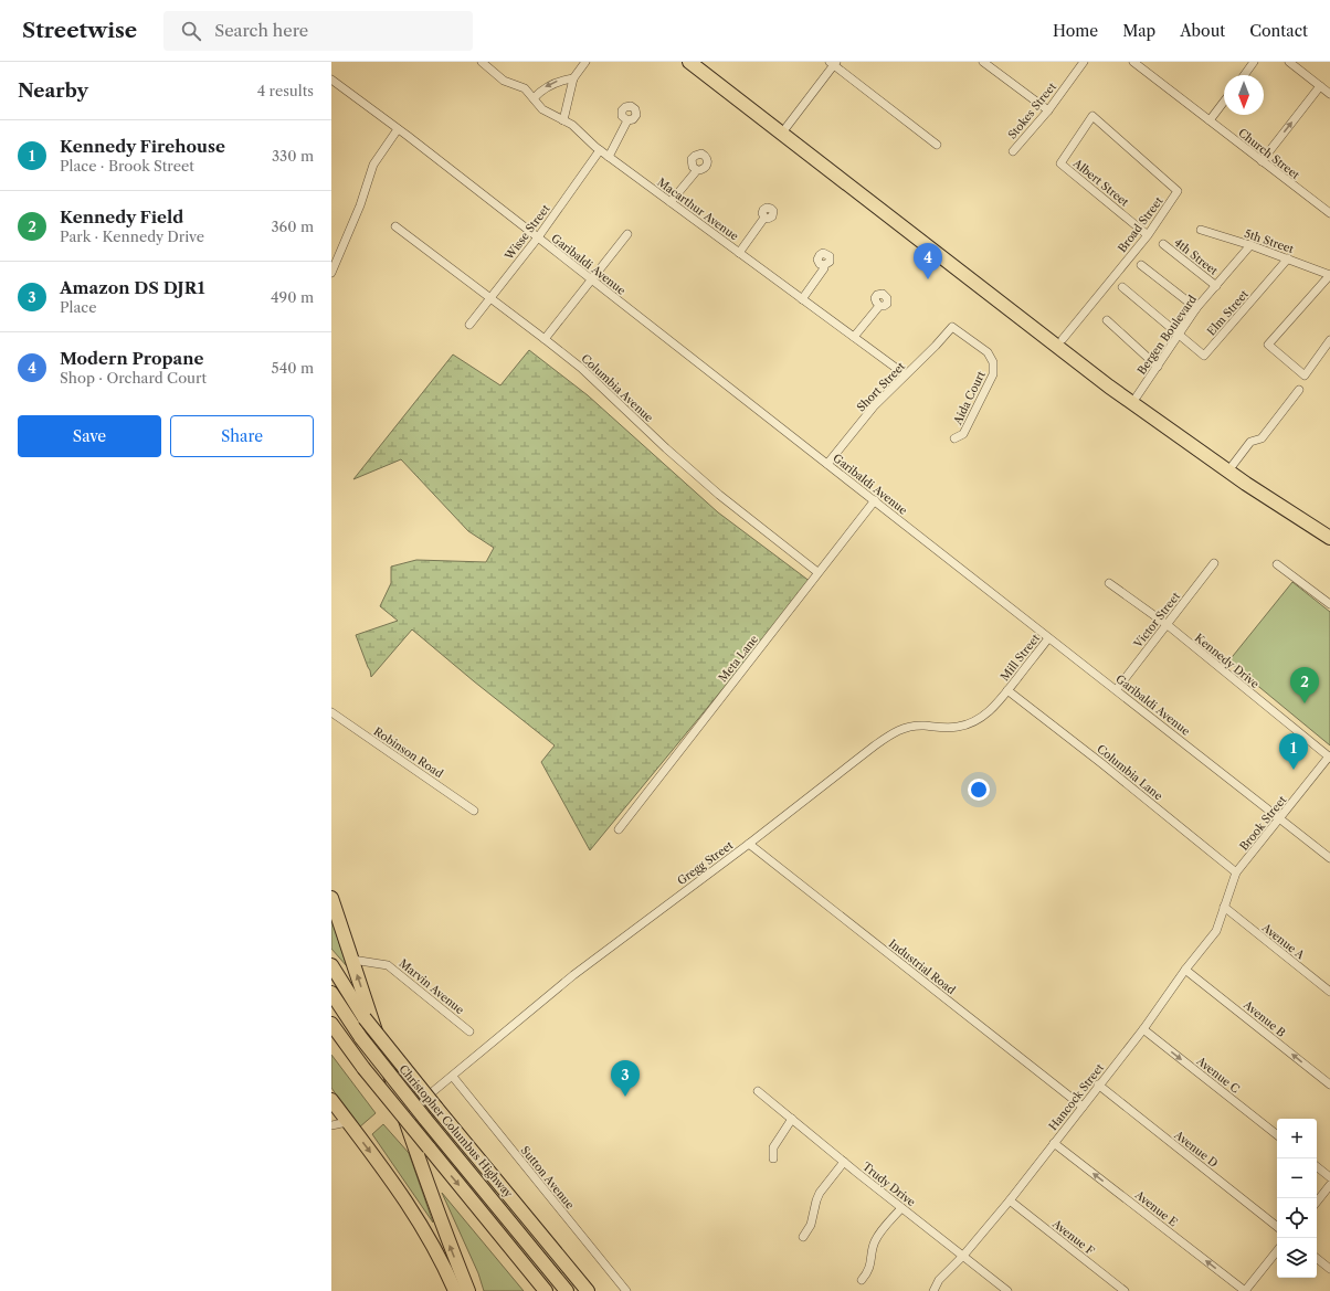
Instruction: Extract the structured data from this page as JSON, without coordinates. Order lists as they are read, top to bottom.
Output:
{
  "streets": {
    "highway": ["Christopher Columbus Highway"],
    "street": [
      "Stokes Street",
      "Church Street",
      "Albert Street",
      "Macarthur Avenue",
      "Broad Street",
      "Wisse Street",
      "5th Street",
      "4th Street",
      "Garibaldi Avenue",
      "Elm Street",
      "Bergen Boulevard",
      "Short Street",
      "Columbia Avenue",
      "Aida Court",
      "Victor Street",
      "Mill Street",
      "Meta Lane",
      "Kennedy Drive",
      "Robinson Road",
      "Columbia Lane",
      "Brook Street",
      "Gregg Street",
      "Avenue A",
      "Industrial Road",
      "Marvin Avenue",
      "Avenue B",
      "Avenue C",
      "Hancock Street",
      "Avenue D",
      "Sutton Avenue",
      "Trudy Drive",
      "Avenue E",
      "Avenue F"
    ]
  },
  "crossings": [
    ["Albert Street", "Broad Street"],
    ["Macarthur Avenue", "Wisse Street"],
    ["Macarthur Avenue", "Short Street"],
    ["Wisse Street", "Garibaldi Avenue"],
    ["Wisse Street", "Columbia Avenue"],
    ["5th Street", "Elm Street"],
    ["5th Street", "Bergen Boulevard"],
    ["4th Street", "Bergen Boulevard"],
    ["Garibaldi Avenue", "Short Street"],
    ["Garibaldi Avenue", "Victor Street"],
    ["Garibaldi Avenue", "Mill Street"],
    ["Garibaldi Avenue", "Meta Lane"],
    ["Garibaldi Avenue", "Brook Street"],
    ["Elm Street", "Bergen Boulevard"],
    ["Short Street", "Aida Court"],
    ["Columbia Avenue", "Meta Lane"],
    ["Victor Street", "Kennedy Drive"],
    ["Mill Street", "Columbia Lane"],
    ["Mill Street", "Gregg Street"],
    ["Kennedy Drive", "Brook Street"],
    ["Columbia Lane", "Brook Street"],
    ["Columbia Lane", "Gregg Street"],
    ["Brook Street", "Avenue A"],
    ["Brook Street", "Hancock Street"],
    ["Gregg Street", "Industrial Road"],
    ["Gregg Street", "Sutton Avenue"],
    ["Avenue A", "Hancock Street"],
    ["Industrial Road", "Hancock Street"],
    ["Avenue B", "Hancock Street"],
    ["Avenue C", "Hancock Street"],
    ["Hancock Street", "Avenue D"],
    ["Hancock Street", "Trudy Drive"],
    ["Hancock Street", "Avenue E"],
    ["Hancock Street", "Avenue F"]
  ],
  "one_way": ["Avenue B", "Avenue C", "Avenue E"],
  "north": "bottom",
  "page": {
    "header": "Streetwise",
    "search": "Search here",
    "nav": [
      "Home",
      "Map",
      "About",
      "Contact"
    ],
    "heading": ["Nearby", "4 results"],
    "list": [
      {
        "mark": "1",
        "name": "Kennedy Firehouse",
        "note": "Place · Brook Street",
        "value": "330 m"
      },
      {
        "mark": "2",
        "name": "Kennedy Field",
        "note": "Park · Kennedy Drive",
        "value": "360 m"
      },
      {
        "mark": "3",
        "name": "Amazon DS DJR1",
        "note": "Place",
        "value": "490 m"
      },
      {
        "mark": "4",
        "name": "Modern Propane",
        "note": "Shop · Orchard Court",
        "value": "540 m"
      }
    ],
    "pins": [
      "4",
      "2",
      "1",
      "3"
    ],
    "buttons": ["Save", "Share"],
    "map_buttons": ["+", "−"]
  }
}
